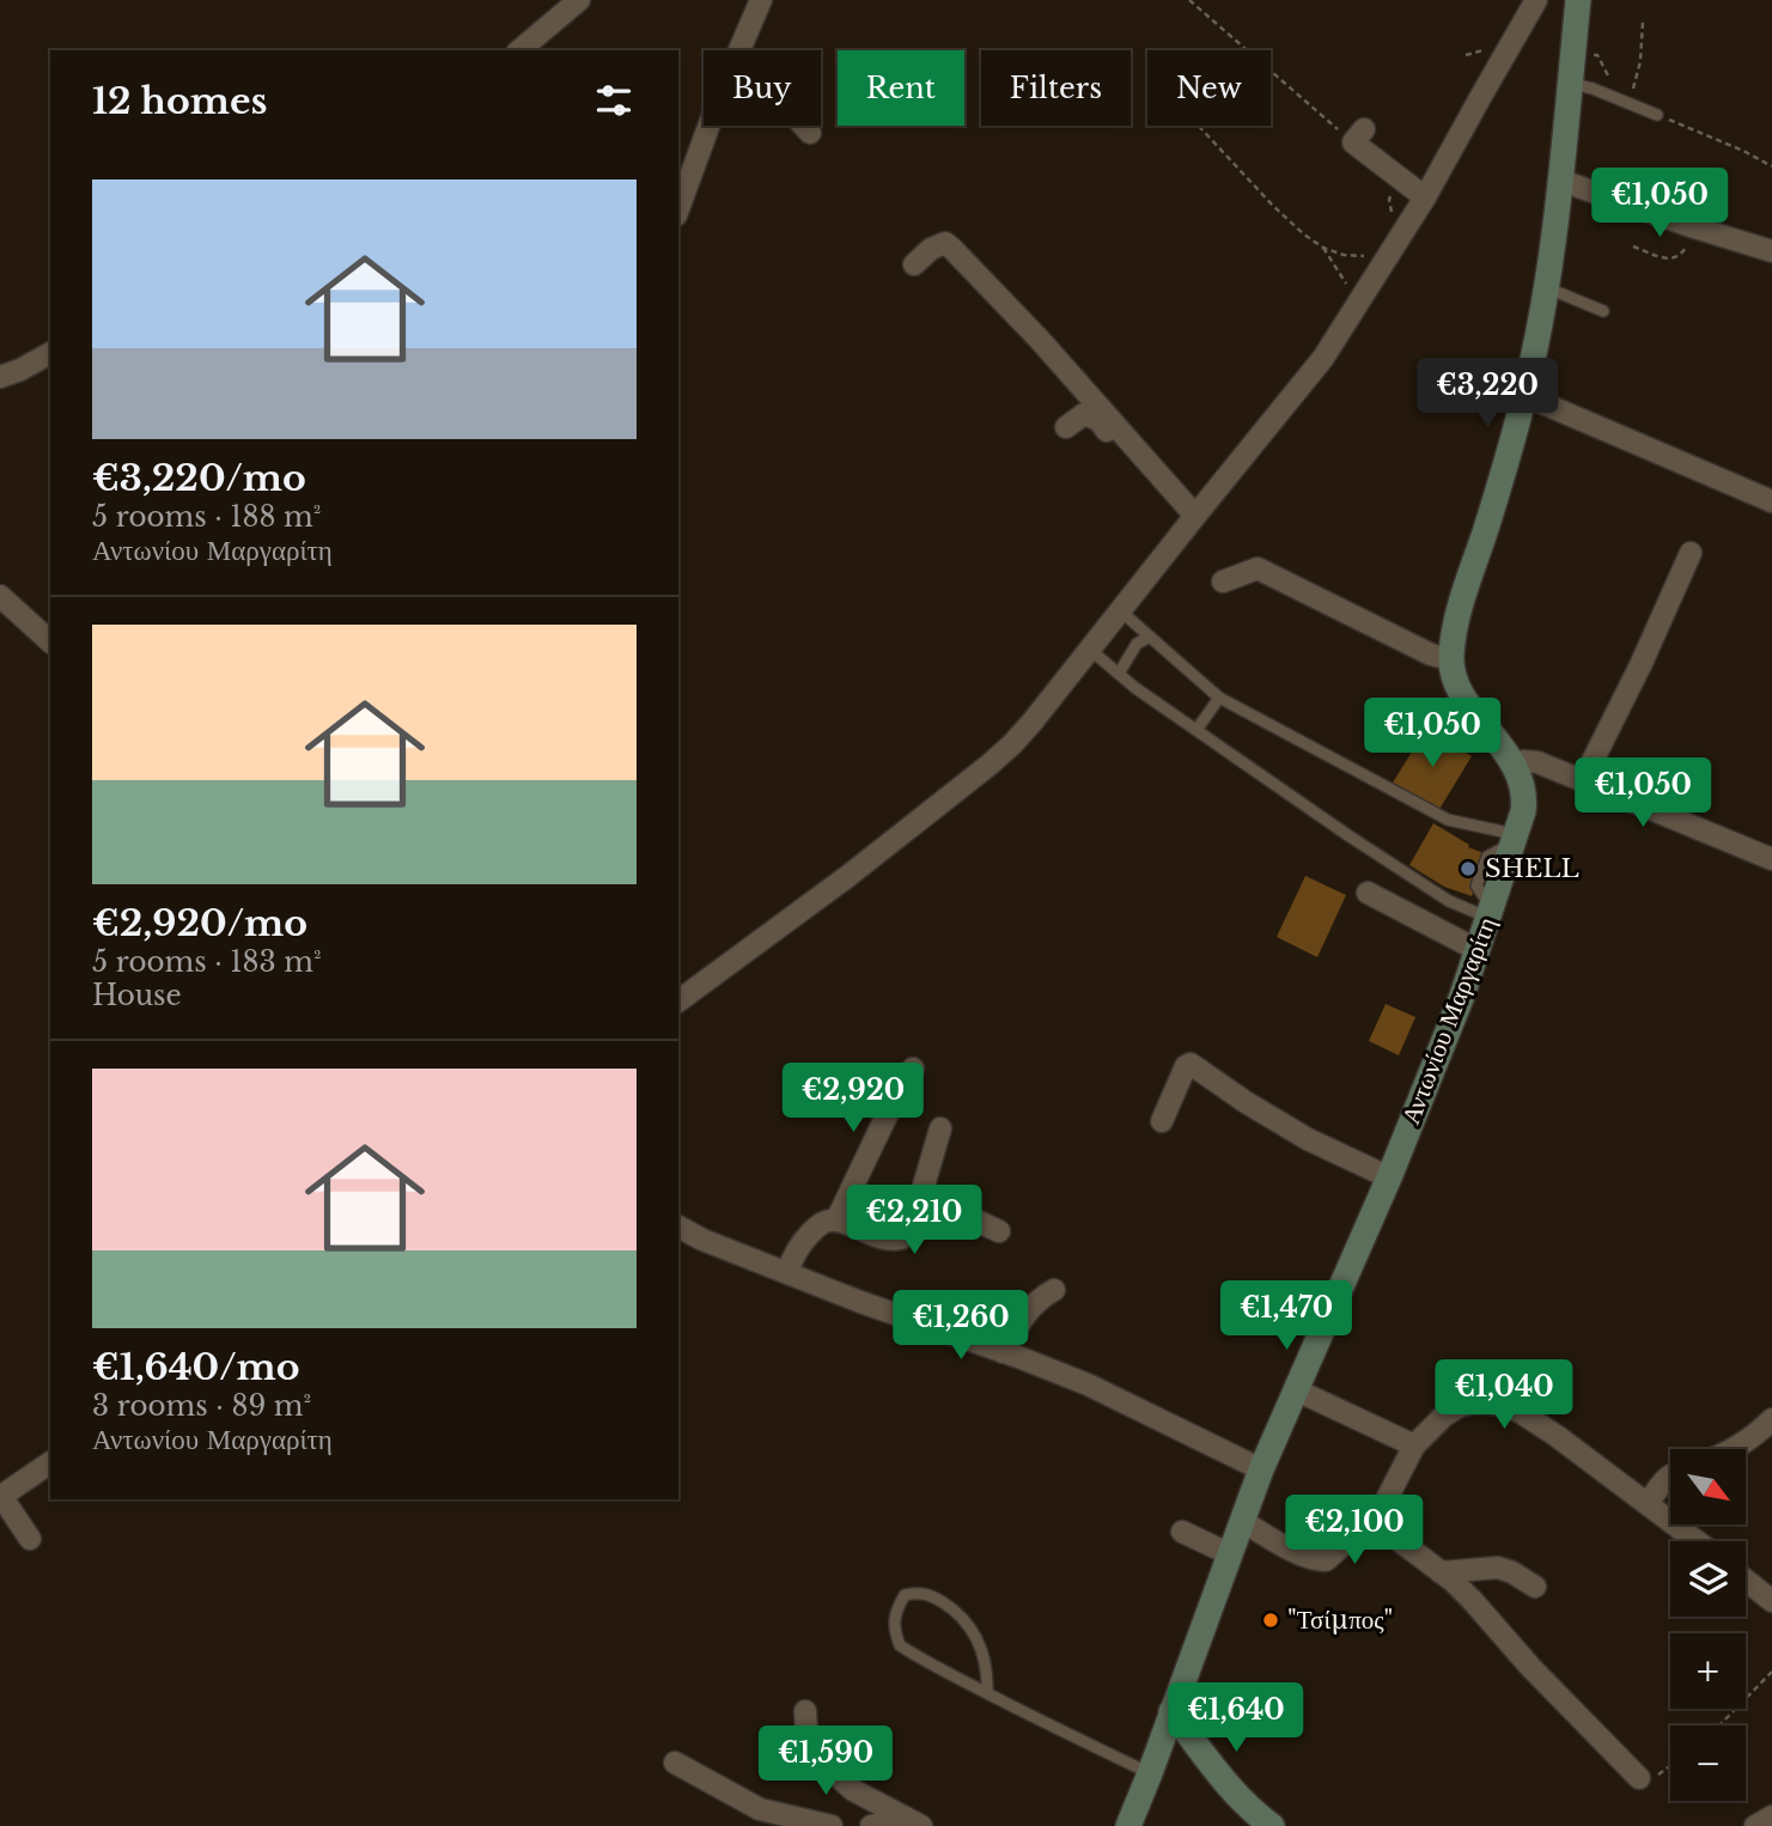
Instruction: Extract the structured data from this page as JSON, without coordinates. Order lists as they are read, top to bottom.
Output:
{
  "streets": {
    "street": ["Αντωνίου Μαργαρίτη"]
  },
  "places": ["SHELL", "\"Τσίμπος\""],
  "north": "bottom right",
  "page": {
    "chip": [
      "Buy",
      "Rent",
      "Filters",
      "New"
    ],
    "heading": "12 homes",
    "list": [
      {
        "name": "€3,220/mo",
        "note": "5 rooms · 188 m² · Αντωνίου Μαργαρίτη"
      },
      {
        "name": "€2,920/mo",
        "note": "5 rooms · 183 m² · House"
      },
      {
        "name": "€1,640/mo",
        "note": "3 rooms · 89 m² · Αντωνίου Μαργαρίτη"
      }
    ],
    "price": [
      "€1,050",
      "€3,220",
      "€1,050",
      "€1,050",
      "€2,920",
      "€2,210",
      "€1,470",
      "€1,260",
      "€1,040",
      "€2,100",
      "€1,640",
      "€1,590"
    ],
    "map_buttons": ["+", "−"]
  }
}
